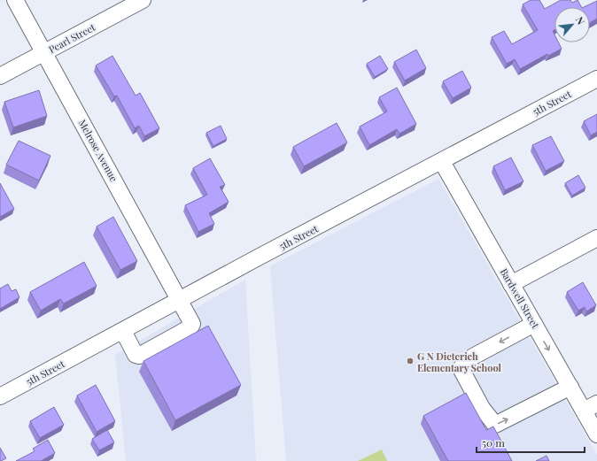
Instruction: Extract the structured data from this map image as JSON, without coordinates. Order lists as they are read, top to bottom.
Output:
{
  "streets": {
    "street": [
      "Pearl Street",
      "5th Street",
      "Melrose Avenue",
      "Bardwell Street"
    ]
  },
  "crossings": [
    ["Pearl Street", "Melrose Avenue"],
    ["5th Street", "Melrose Avenue"],
    ["5th Street", "Bardwell Street"]
  ],
  "places": ["G N Dieterich Elementary School"],
  "scale_bar": "50 m",
  "north": "top right"
}
